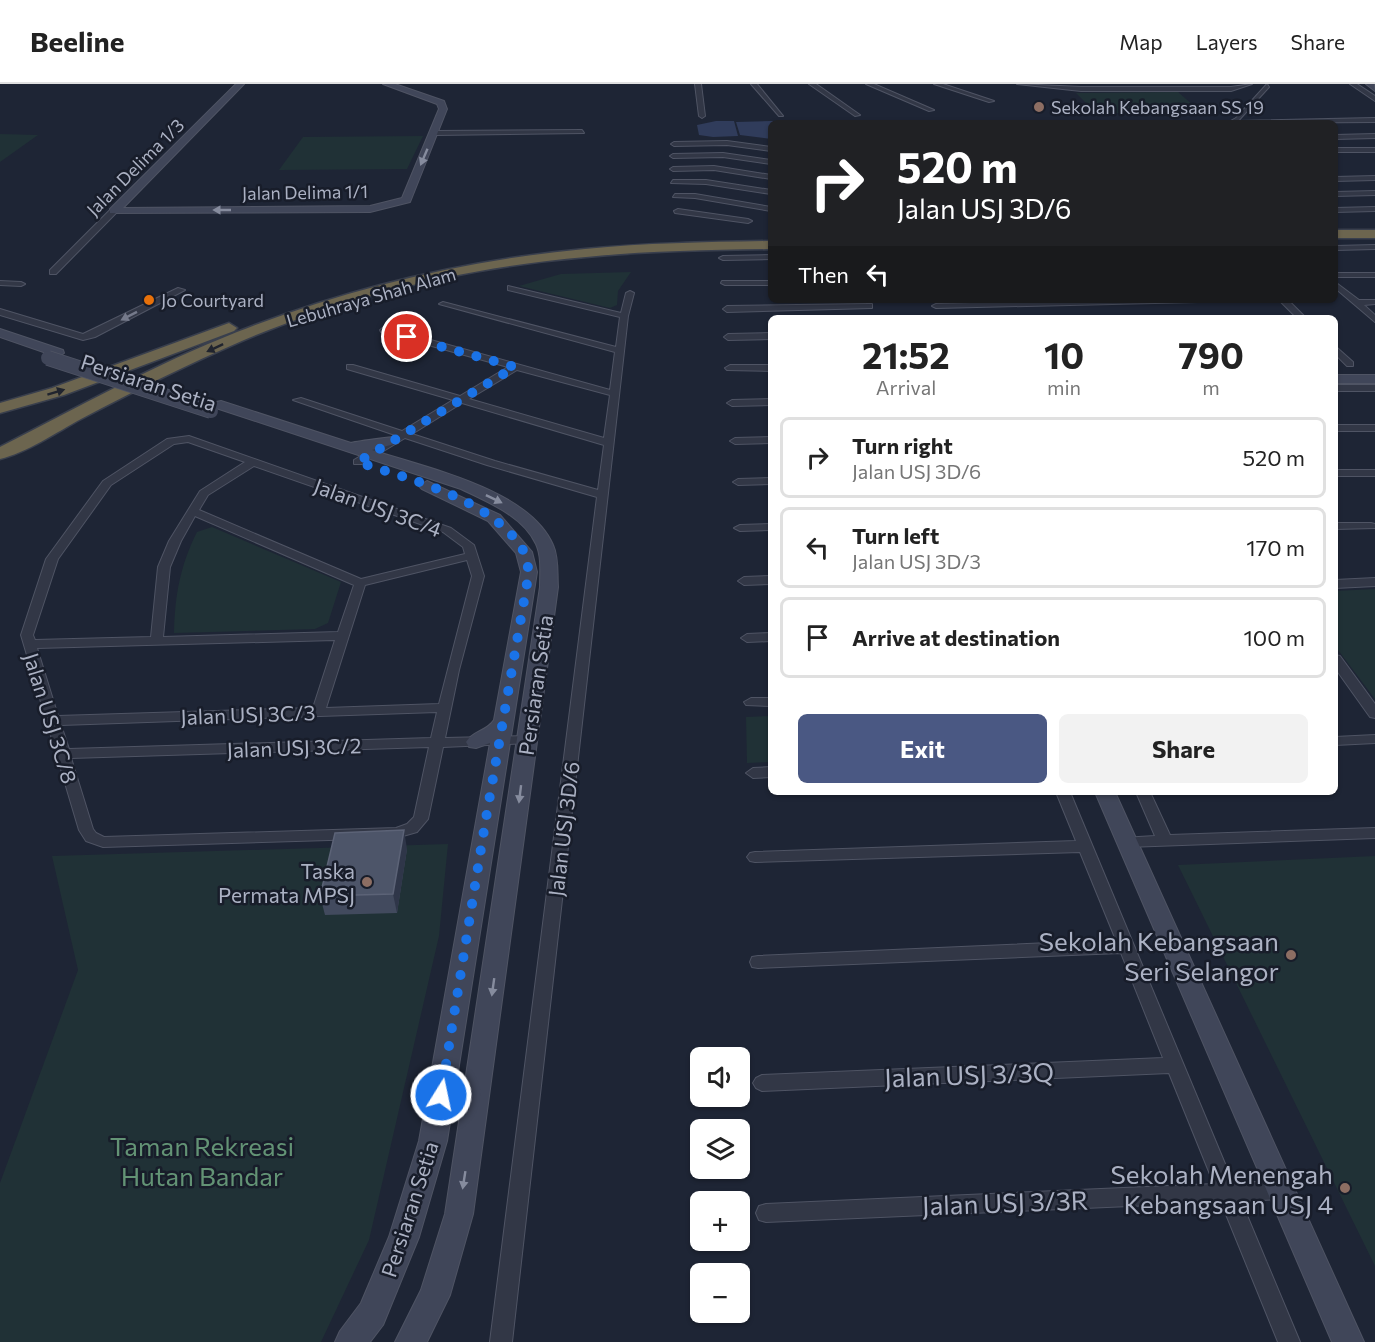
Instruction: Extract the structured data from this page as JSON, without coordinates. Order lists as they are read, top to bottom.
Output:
{
  "streets": {
    "highway": ["Lebuhraya Shah Alam"],
    "main road": ["Jalan Delima 1/3", "Jalan Delima 1/1", "Persiaran Setia"],
    "street": [
      "Jalan USJ 3C/4",
      "Jalan USJ 3C/3",
      "Jalan USJ 3C/8",
      "Jalan USJ 3C/2",
      "Jalan USJ 3D/6",
      "Jalan USJ 3/3Q",
      "Jalan USJ 3/3R"
    ]
  },
  "crossings": [
    ["Jalan Delima 1/3", "Jalan Delima 1/1"],
    ["Persiaran Setia", "Jalan USJ 3C/2"],
    ["Jalan USJ 3C/4", "Jalan USJ 3C/8"],
    ["Jalan USJ 3C/3", "Jalan USJ 3C/8"],
    ["Jalan USJ 3C/8", "Jalan USJ 3C/2"]
  ],
  "one_way": ["Jalan Delima 1/1"],
  "parks": ["Taman Rekreasi Hutan Bandar"],
  "places": [
    "Sekolah Kebangsaan SS 19",
    "Jo Courtyard",
    "Taska Permata MPSJ",
    "Sekolah Kebangsaan Seri Selangor",
    "Sekolah Menengah Kebangsaan USJ 4"
  ],
  "page": {
    "header": "Beeline",
    "nav": ["Map", "Layers", "Share"],
    "turn": ["520 m", "Jalan USJ 3D/6"],
    "then": "Then",
    "eta": [
      "21:52",
      "Arrival",
      "10",
      "min",
      "790",
      "m"
    ],
    "list": [
      {
        "name": "Turn right",
        "note": "Jalan USJ 3D/6",
        "value": "520 m"
      },
      {
        "name": "Turn left",
        "note": "Jalan USJ 3D/3",
        "value": "170 m"
      },
      {
        "name": "Arrive at destination",
        "value": "100 m"
      }
    ],
    "buttons": ["Exit", "Share"],
    "map_buttons": ["+", "−"]
  }
}
